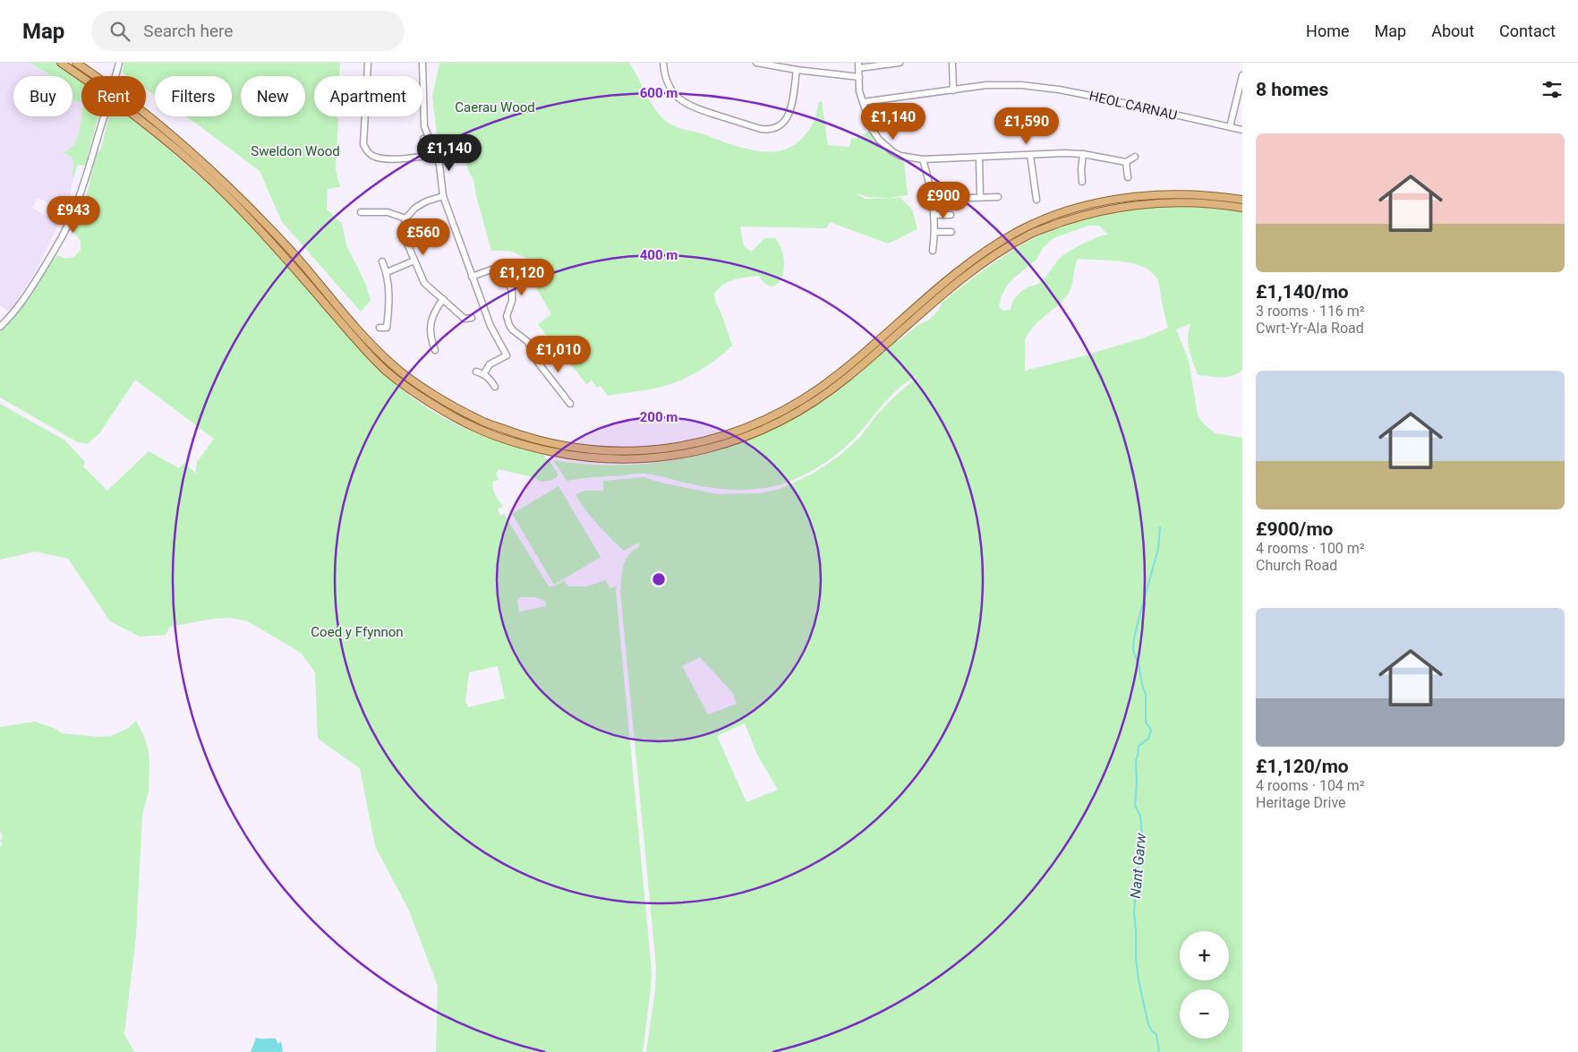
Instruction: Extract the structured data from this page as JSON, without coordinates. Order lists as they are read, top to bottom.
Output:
{
  "streets": {
    "street": ["HEOL CARNAU"]
  },
  "water": ["Nant Garw"],
  "parks": ["Caerau Wood", "Sweldon Wood", "Coed y Ffynnon"],
  "page": {
    "header": "Map",
    "search": "Search here",
    "nav": [
      "Home",
      "Map",
      "About",
      "Contact"
    ],
    "heading": "8 homes",
    "chip": [
      "Buy",
      "Rent",
      "Filters",
      "New",
      "Apartment"
    ],
    "price": [
      "£1,140",
      "£1,590",
      "£1,140",
      "£900",
      "£943",
      "£560",
      "£1,120",
      "£1,010"
    ],
    "list": [
      {
        "name": "£1,140/mo",
        "note": "3 rooms · 116 m² · Cwrt-Yr-Ala Road"
      },
      {
        "name": "£900/mo",
        "note": "4 rooms · 100 m² · Church Road"
      },
      {
        "name": "£1,120/mo",
        "note": "4 rooms · 104 m² · Heritage Drive"
      }
    ],
    "map_buttons": ["+", "−"]
  },
  "rings": ["600 m", "400 m", "200 m"]
}
